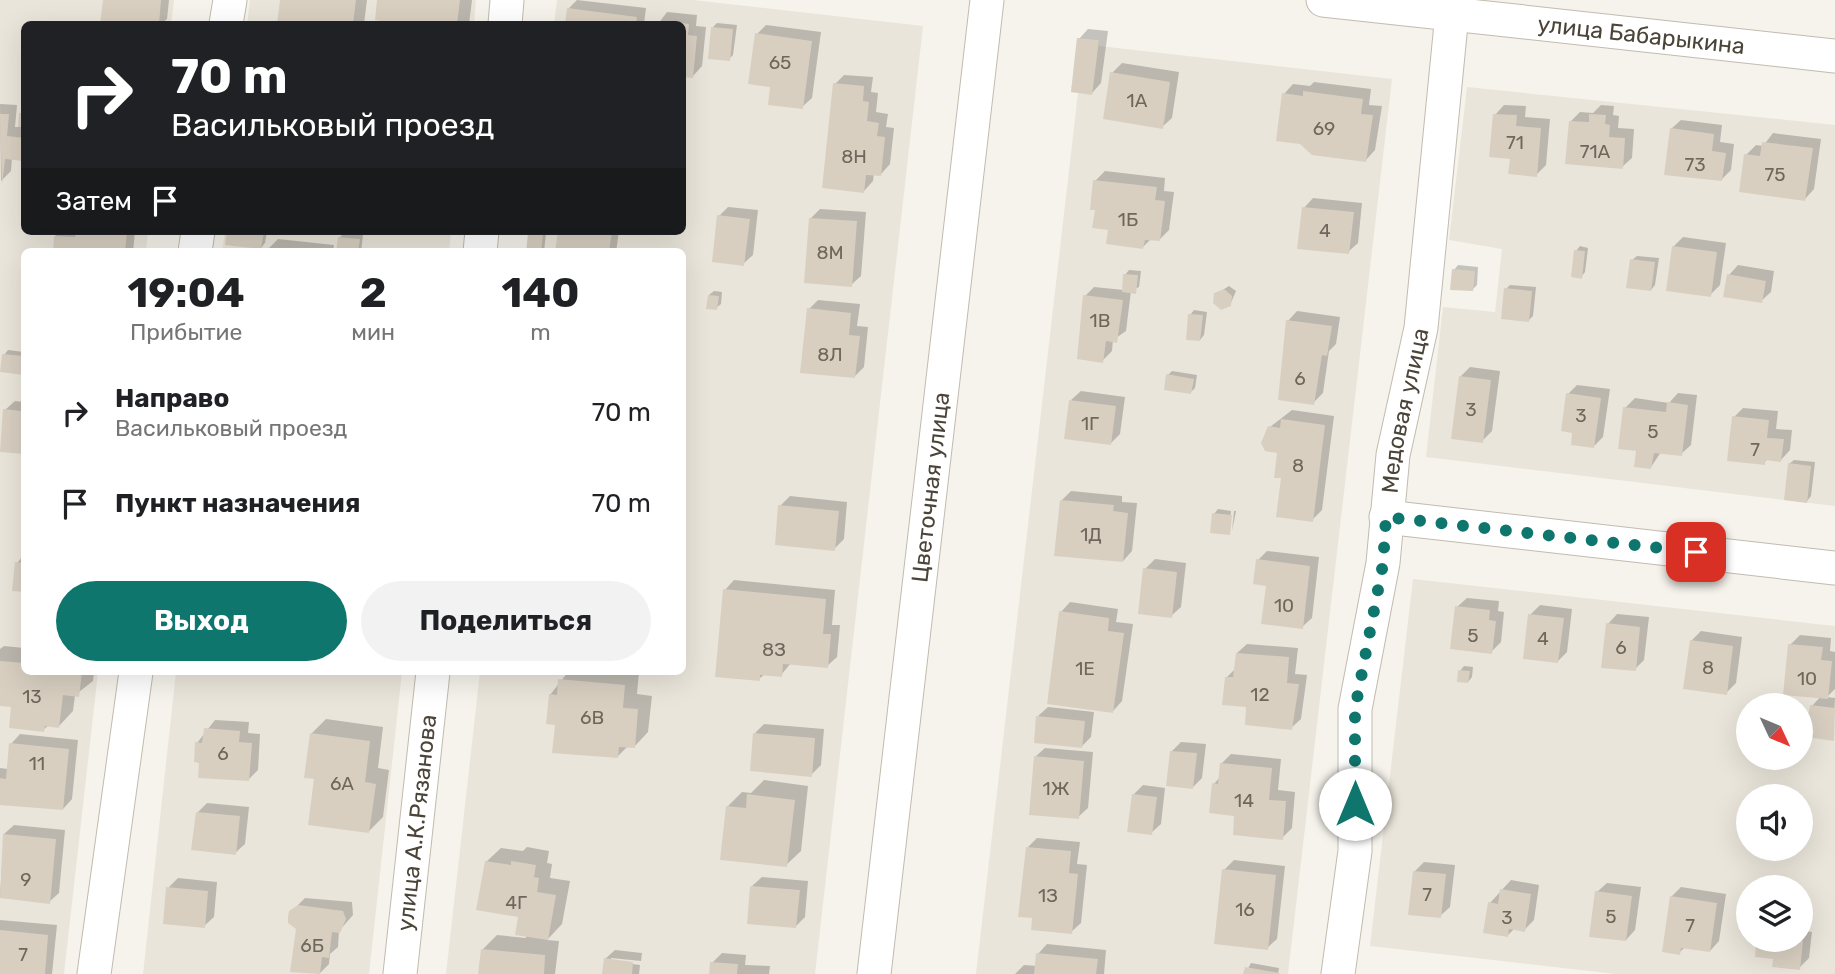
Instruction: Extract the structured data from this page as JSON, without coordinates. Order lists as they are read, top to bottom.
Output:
{
  "streets": {
    "street": [
      "улица Бабарыкина",
      "Медовая улица",
      "Цветочная улица",
      "улица А.К.Рязанова"
    ]
  },
  "crossings": [
    ["улица Бабарыкина", "Медовая улица"]
  ],
  "house_numbers": [
    "65",
    "1А",
    "69",
    "71",
    "71А",
    "8Н",
    "73",
    "75",
    "1Б",
    "4",
    "8М",
    "1В",
    "8Л",
    "6",
    "3",
    "3",
    "1Г",
    "5",
    "7",
    "8",
    "1Д",
    "10",
    "5",
    "4",
    "6",
    "8З",
    "8",
    "1Е",
    "10",
    "12",
    "13",
    "6В",
    "6",
    "11",
    "6А",
    "1Ж",
    "14",
    "9",
    "7",
    "1З",
    "4Г",
    "16",
    "5",
    "3",
    "7",
    "6Б",
    "7"
  ],
  "north": "bottom right",
  "page": {
    "turn": ["70 m", "Васильковый проезд"],
    "then": "Затем",
    "eta": [
      "19:04",
      "Прибытие",
      "2",
      "мин",
      "140",
      "m"
    ],
    "list": [
      {
        "name": "Направо",
        "note": "Васильковый проезд",
        "value": "70 m"
      },
      {
        "name": "Пункт назначения",
        "value": "70 m"
      }
    ],
    "buttons": ["Выход", "Поделиться"]
  }
}
